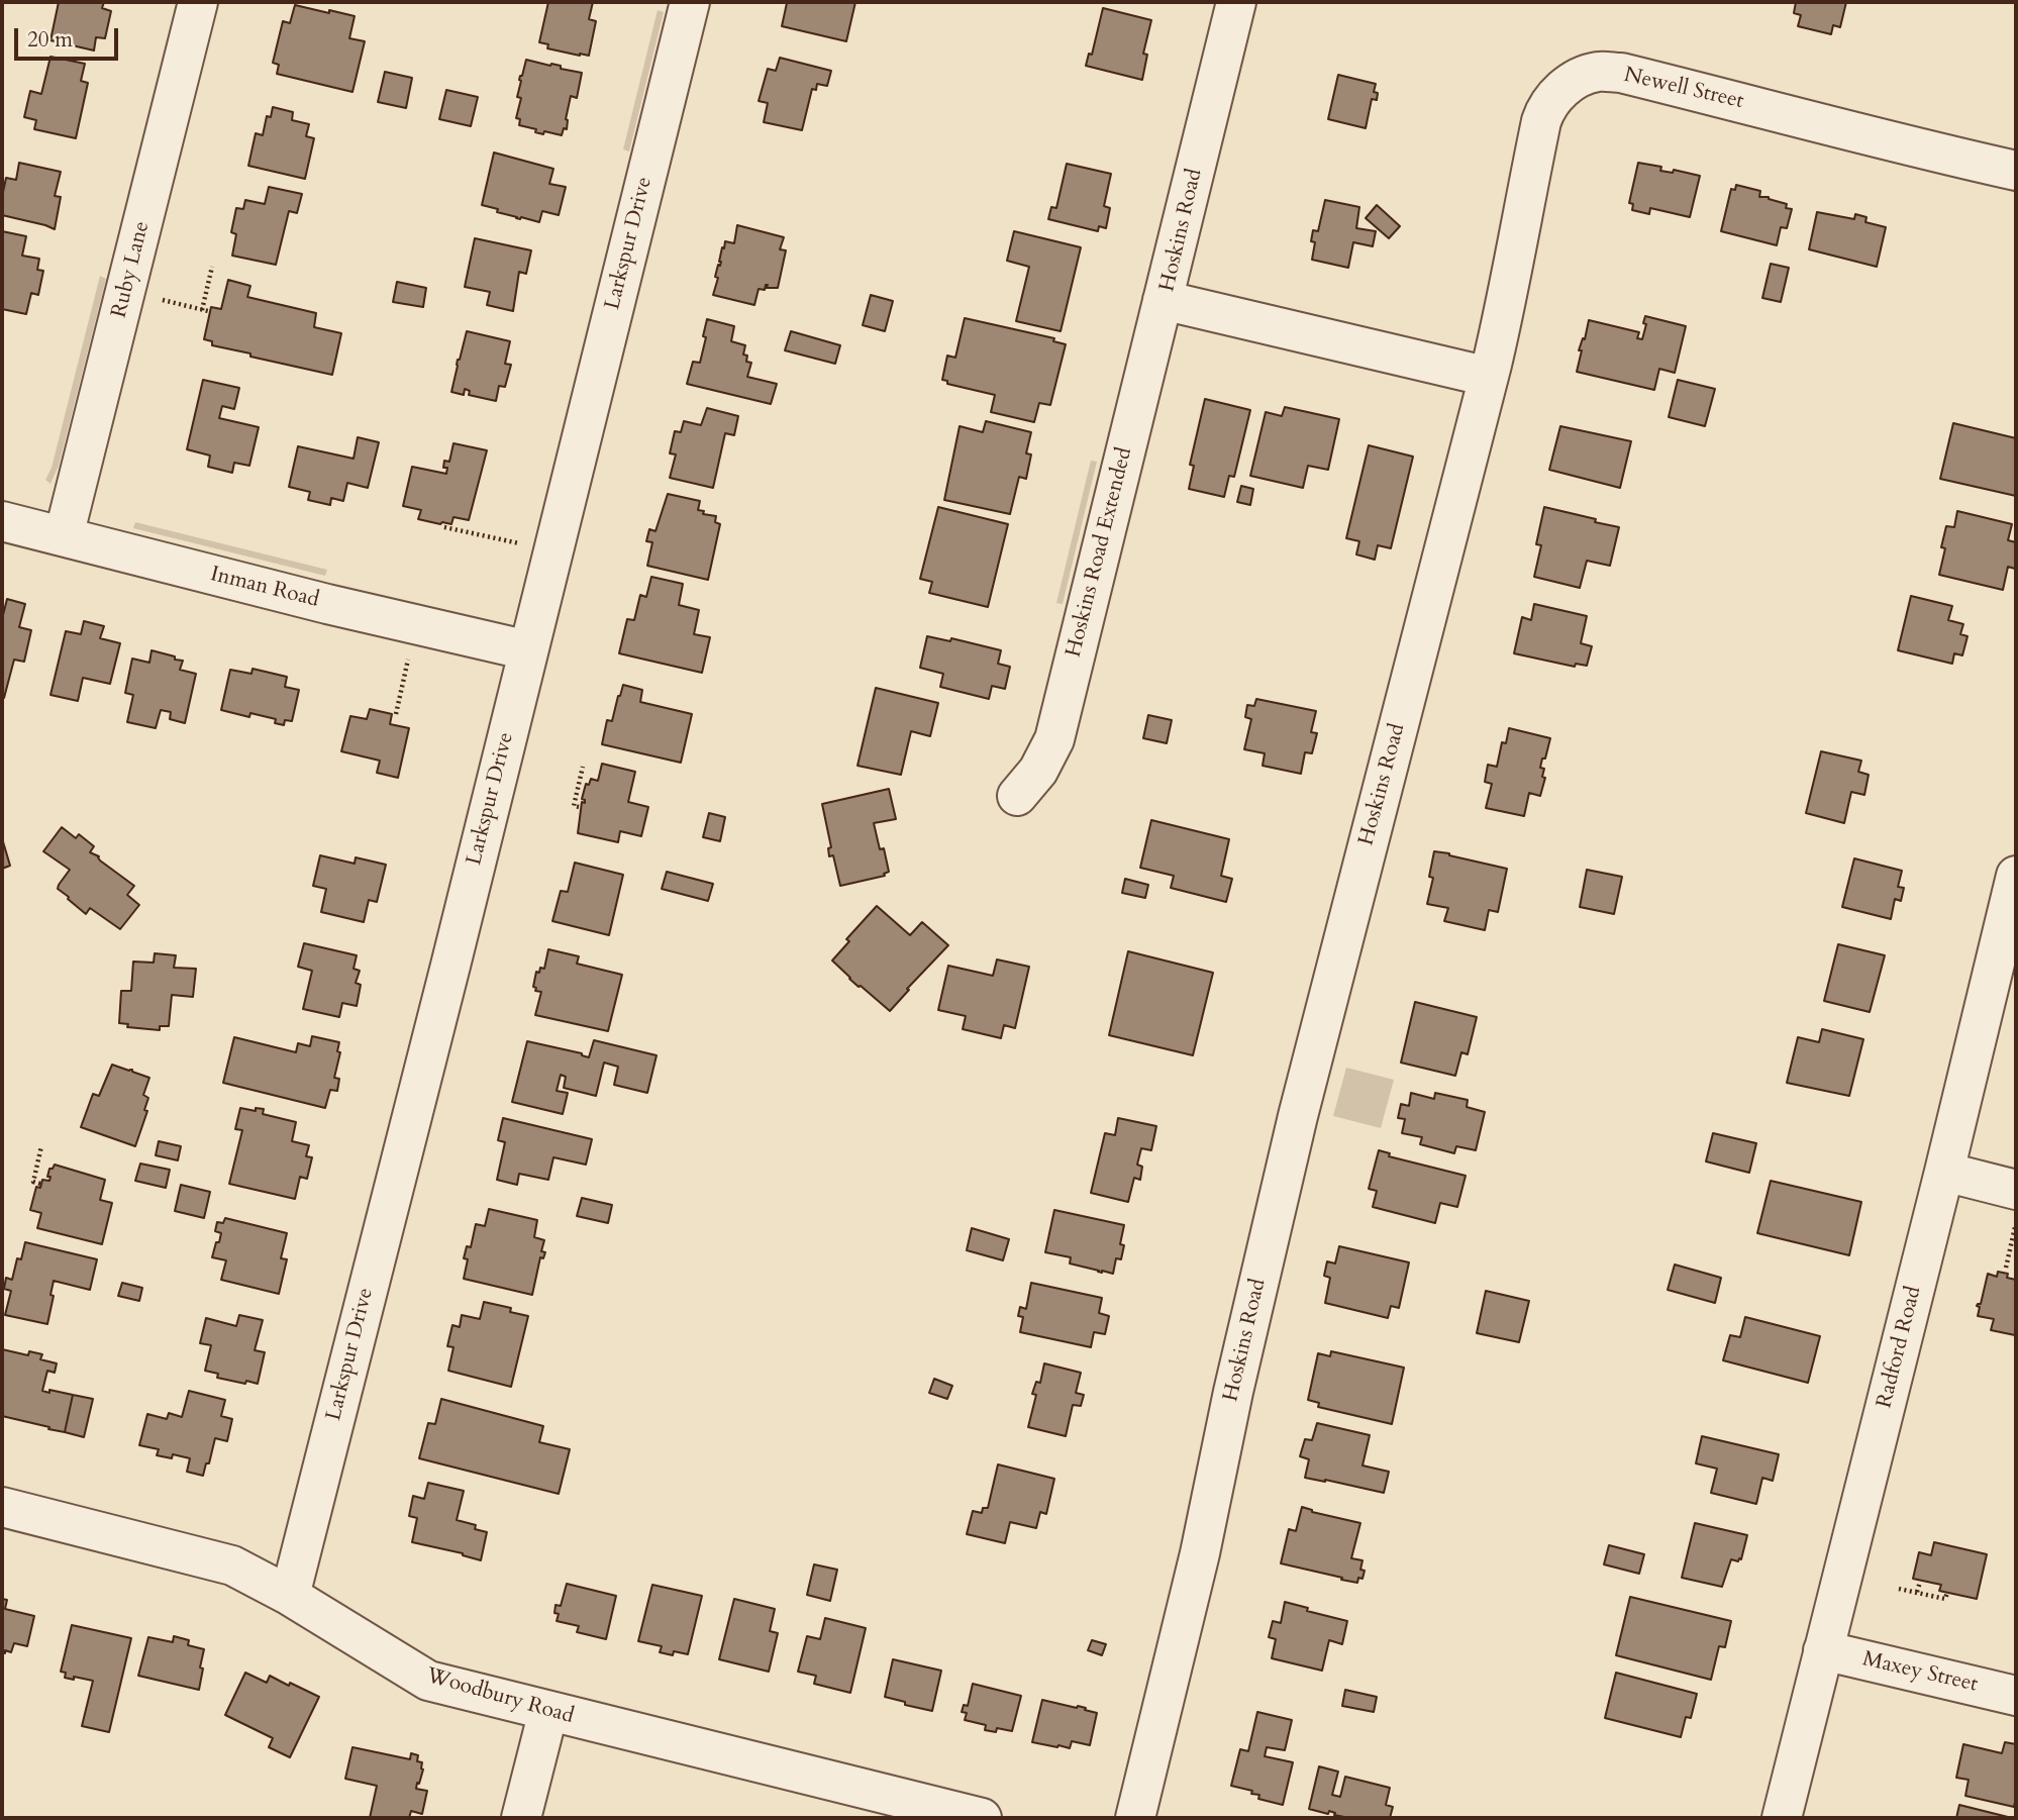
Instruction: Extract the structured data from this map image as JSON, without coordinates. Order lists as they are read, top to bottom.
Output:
{
  "streets": {
    "street": [
      "Newell Street",
      "Hoskins Road",
      "Larkspur Drive",
      "Ruby Lane",
      "Hoskins Road Extended",
      "Inman Road",
      "Radford Road",
      "Maxey Street",
      "Woodbury Road"
    ]
  },
  "crossings": [
    ["Newell Street", "Hoskins Road"],
    ["Hoskins Road", "Hoskins Road Extended"],
    ["Larkspur Drive", "Inman Road"],
    ["Larkspur Drive", "Woodbury Road"],
    ["Ruby Lane", "Inman Road"],
    ["Radford Road", "Maxey Street"]
  ],
  "scale_bar": "20 m"
}
